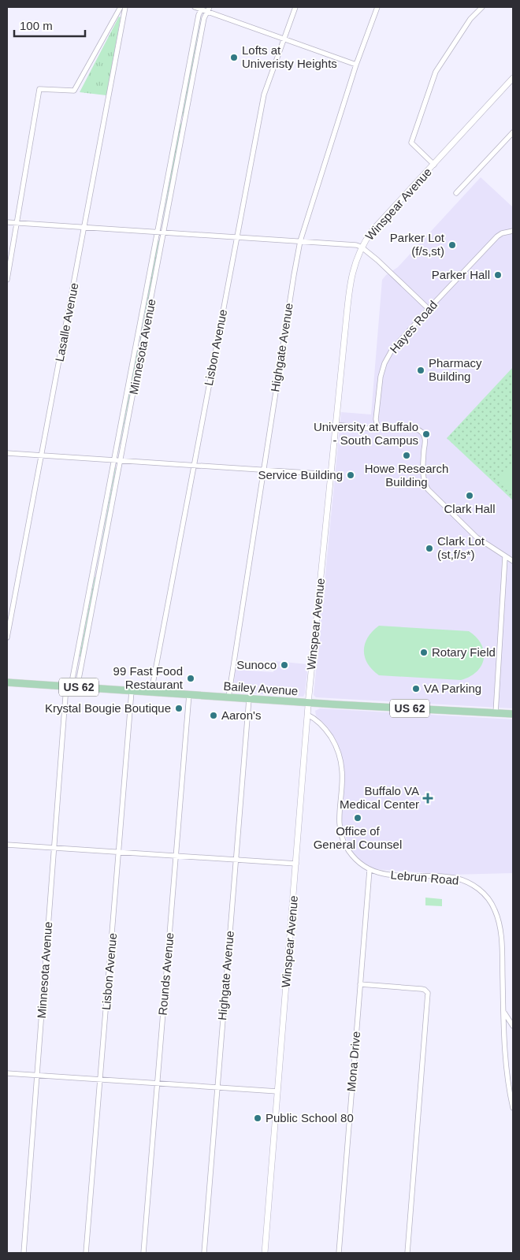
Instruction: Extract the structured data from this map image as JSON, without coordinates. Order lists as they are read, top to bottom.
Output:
{
  "streets": {
    "main road": ["US 62", "Bailey Avenue"],
    "street": [
      "Winspear Avenue",
      "Lasalle Avenue",
      "Hayes Road",
      "Minnesota Avenue",
      "Lisbon Avenue",
      "Highgate Avenue",
      "Lebrun Road",
      "Rounds Avenue",
      "Mona Drive"
    ]
  },
  "crossings": [
    ["Winspear Avenue", "Bailey Avenue"],
    ["Winspear Avenue", "Lebrun Road"],
    ["Minnesota Avenue", "Bailey Avenue"],
    ["Lisbon Avenue", "Bailey Avenue"],
    ["Highgate Avenue", "Bailey Avenue"],
    ["Bailey Avenue", "Rounds Avenue"],
    ["Lebrun Road", "Mona Drive"]
  ],
  "places": {
    "other": [
      "Lofts at Univeristy Heights",
      "Parker Lot (f/s,st)",
      "Parker Hall",
      "Pharmacy Building",
      "University at Buffalo - South Campus",
      "Howe Research Building",
      "Service Building",
      "Clark Hall",
      "Clark Lot (st,f/s*)",
      "Rotary Field",
      "Sunoco",
      "99 Fast Food Restaurant",
      "VA Parking",
      "Krystal Bougie Boutique",
      "Aaron's",
      "Office of General Counsel",
      "Public School 80"
    ],
    "health": ["Buffalo VA Medical Center"]
  },
  "scale_bar": "100 m"
}
